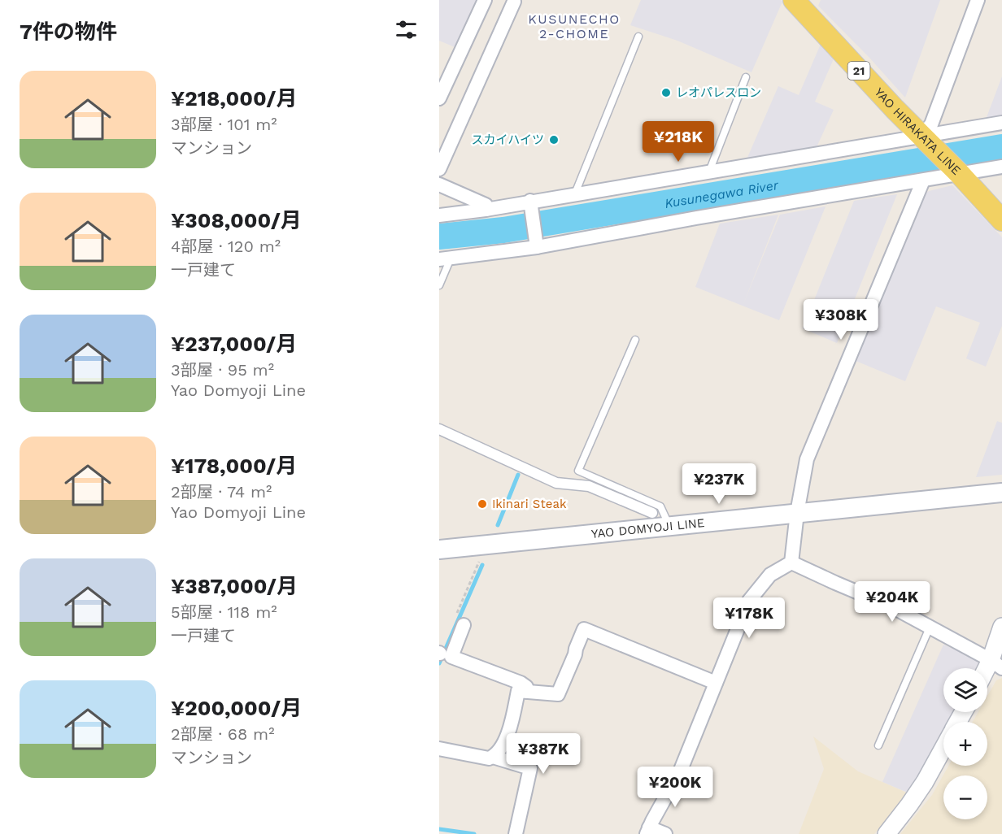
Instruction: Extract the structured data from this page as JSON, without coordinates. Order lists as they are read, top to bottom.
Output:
{
  "streets": {
    "main road": ["21", "YAO HIRAKATA LINE", "YAO DOMYOJI LINE"]
  },
  "districts": ["KUSUNECHO 2-CHOME"],
  "water": ["Kusunegawa River"],
  "places": ["レオパレスロン", "スカイハイツ", "Ikinari Steak"],
  "page": {
    "heading": "7件の物件",
    "list": [
      {
        "name": "¥218,000/月",
        "note": "3部屋 · 101 m² · マンション"
      },
      {
        "name": "¥308,000/月",
        "note": "4部屋 · 120 m² · 一戸建て"
      },
      {
        "name": "¥237,000/月",
        "note": "3部屋 · 95 m² · Yao Domyoji Line"
      },
      {
        "name": "¥178,000/月",
        "note": "2部屋 · 74 m² · Yao Domyoji Line"
      },
      {
        "name": "¥387,000/月",
        "note": "5部屋 · 118 m² · 一戸建て"
      },
      {
        "name": "¥200,000/月",
        "note": "2部屋 · 68 m² · マンション"
      }
    ],
    "price": [
      "¥218K",
      "¥308K",
      "¥237K",
      "¥204K",
      "¥178K",
      "¥387K",
      "¥200K"
    ],
    "map_buttons": ["+", "−"]
  }
}
